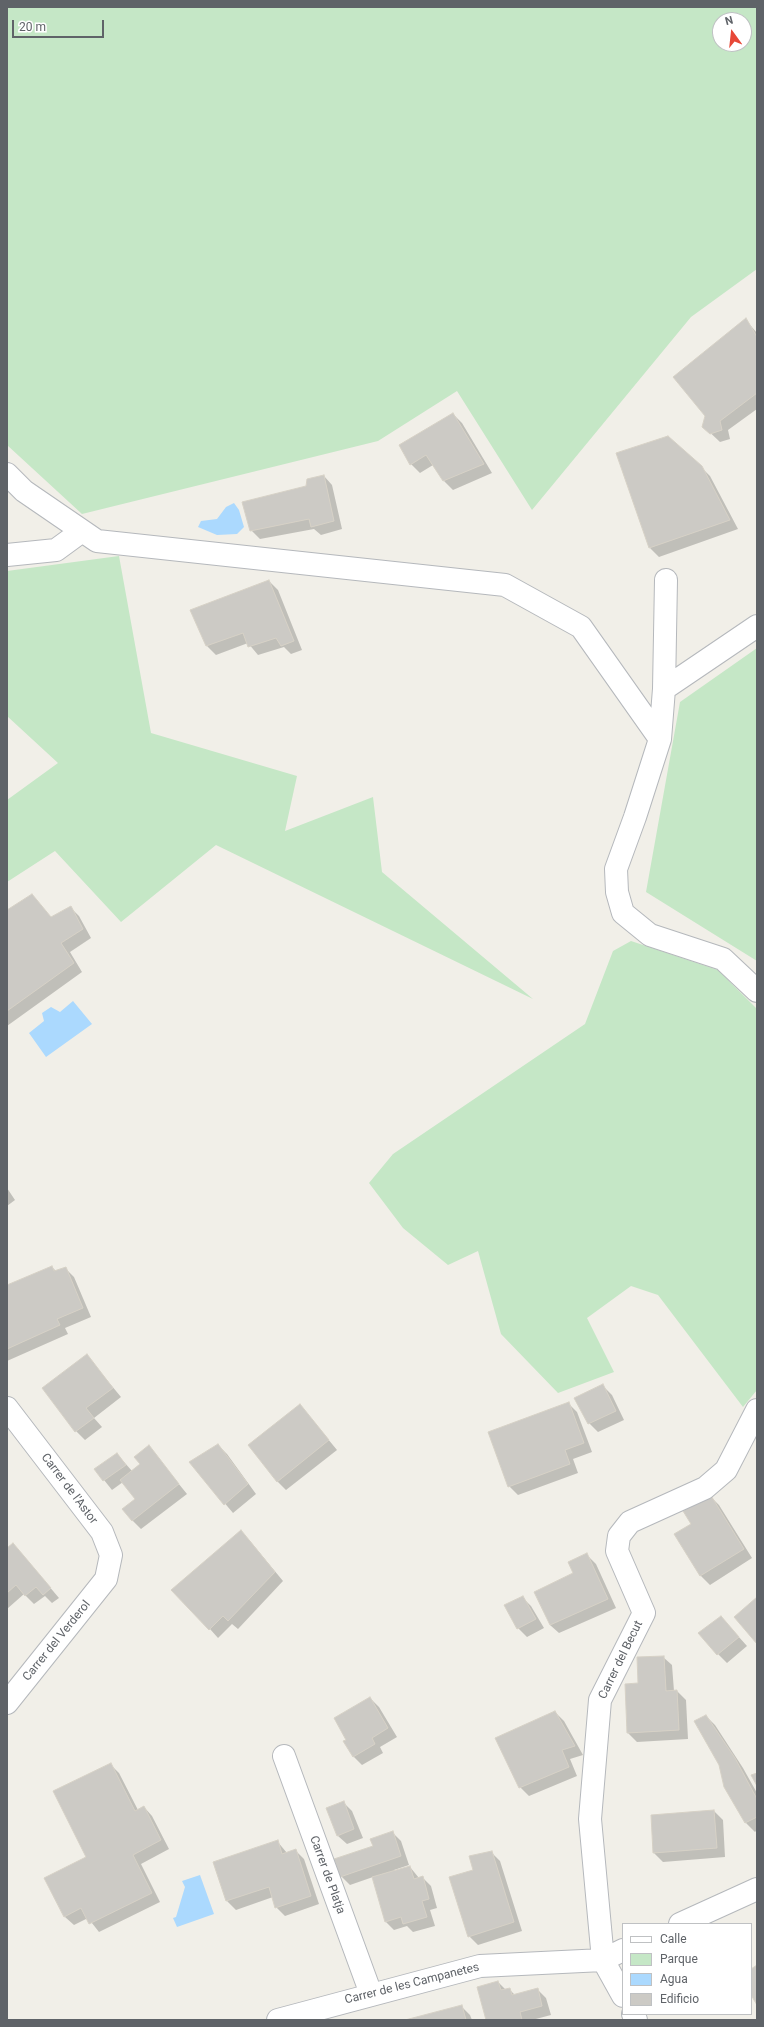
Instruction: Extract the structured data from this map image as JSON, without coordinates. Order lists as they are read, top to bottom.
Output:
{
  "streets": {
    "street": [
      "Carrer de l'Astor",
      "Carrer del Verderol",
      "Carrer del Becut",
      "Carrer de Platja",
      "Carrer de les Campanetes"
    ]
  },
  "crossings": [
    ["Carrer de l'Astor", "Carrer del Verderol"],
    ["Carrer del Becut", "Carrer de les Campanetes"],
    ["Carrer de Platja", "Carrer de les Campanetes"]
  ],
  "legend": [
    "Calle",
    "Parque",
    "Agua",
    "Edificio"
  ],
  "scale_bar": "20 m",
  "north": "top"
}
